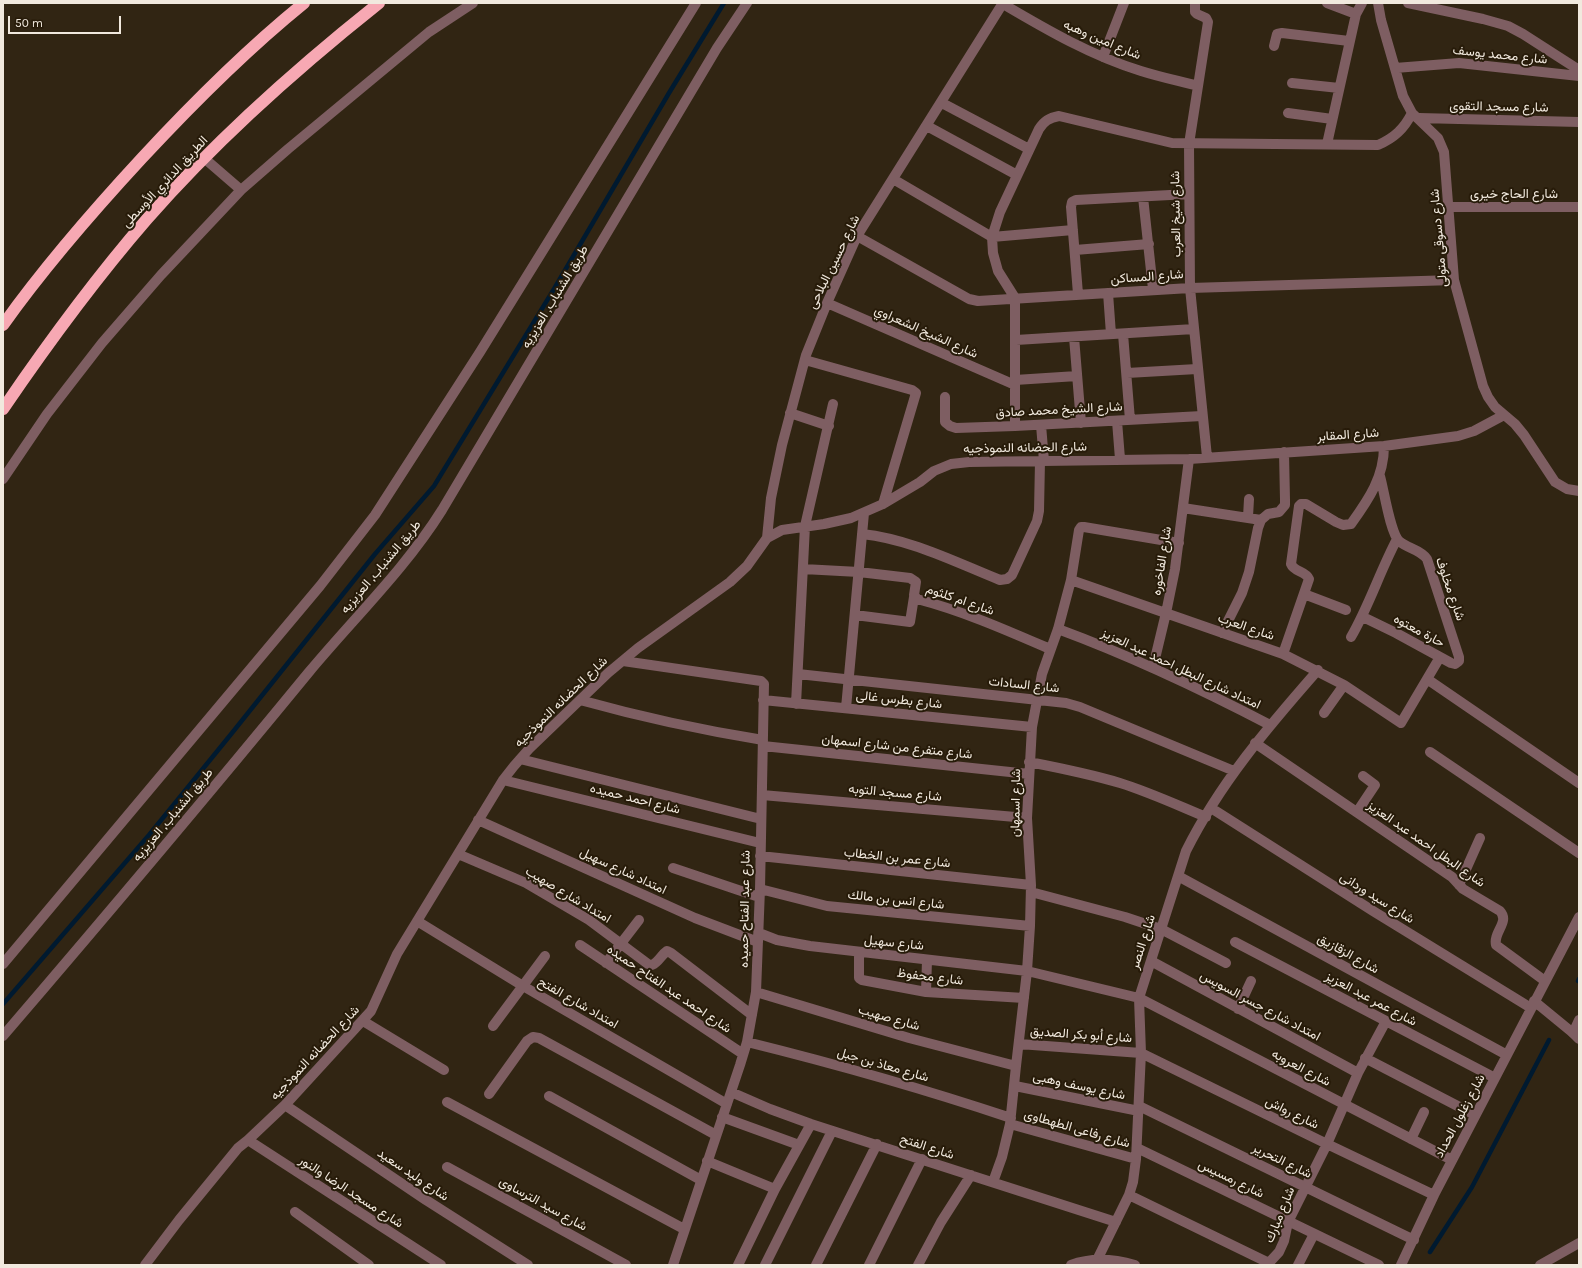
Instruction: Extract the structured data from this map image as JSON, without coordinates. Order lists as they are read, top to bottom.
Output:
{
  "streets": {
    "highway": ["الطريق الدائري الأوسطى"],
    "street": [
      "شارع امين وهبه",
      "شارع محمد يوسف",
      "شارع مسجد التقوى",
      "شارع الحاج خيرى",
      "شارع شيخ العرب",
      "شارع دسوقى متولى",
      "شارع حسين البلاحى",
      "شارع المساكن",
      "طريق الشنباب, العزيزيه",
      "شارع الشيخ الشعراوي",
      "شارع الشيخ محمد صادق",
      "شارع المقابر",
      "شارع الحضانه النموذجيه",
      "شارع الفاخوره",
      "شارع مخلوف",
      "شارع ام كلثوم",
      "شارع العرب",
      "حارة معتوه",
      "امتداد شارع البطل احمد عبد العزيز",
      "شارع السادات",
      "شارع بطرس غالى",
      "شارع متفرع من شارع اسمهان",
      "شارع مسجد التوبه",
      "شارع احمد حميده",
      "شارع اسمهان",
      "شارع البطل احمد عبد العزيز",
      "شارع عمر بن الخطاب",
      "امتداد شارع سهيل",
      "امتداد شارع صهيب",
      "شارع سيد وردانى",
      "شارع انس بن مالك",
      "شارع عبد الفتاح حميده",
      "شارع النصر",
      "شارع سهيل",
      "شارع الزقازيق",
      "شارع محفوظ",
      "شارع احمد عبد الفتاح حميده",
      "شارع عمر عبد العزيز",
      "امتداد شارع الفتح",
      "امتداد شارع جسر السويس",
      "شارع صهيب",
      "شارع أبو بكر الصديق",
      "شارع معاذ بن جبل",
      "شارع العروبه",
      "شارع يوسف وهبى",
      "شارع رواش",
      "شارع زغلول الحداد",
      "شارع رفاعى الطهطاوى",
      "شارع الفتح",
      "شارع التحرير",
      "شارع وليد سعيد",
      "شارع رمسيس",
      "شارع مسجد الرضا والنور",
      "شارع سيد الترساوى",
      "شارع مبارك"
    ]
  },
  "crossings": [
    ["شارع امين وهبه", "شارع شيخ العرب"],
    ["شارع امين وهبه", "شارع حسين البلاحى"],
    ["شارع محمد يوسف", "شارع دسوقى متولى"],
    ["شارع مسجد التقوى", "شارع دسوقى متولى"],
    ["شارع الحاج خيرى", "شارع دسوقى متولى"],
    ["شارع شيخ العرب", "شارع المساكن"],
    ["شارع شيخ العرب", "شارع الشيخ محمد صادق"],
    ["شارع شيخ العرب", "شارع المقابر"],
    ["شارع دسوقى متولى", "شارع المساكن"],
    ["شارع دسوقى متولى", "شارع المقابر"],
    ["شارع حسين البلاحى", "شارع المساكن"],
    ["شارع حسين البلاحى", "شارع الشيخ الشعراوي"],
    ["شارع حسين البلاحى", "شارع الحضانه النموذجيه"],
    ["شارع المقابر", "شارع الحضانه النموذجيه"],
    ["شارع المقابر", "شارع الفاخوره"],
    ["شارع الحضانه النموذجيه", "شارع الفاخوره"],
    ["شارع الحضانه النموذجيه", "شارع متفرع من شارع اسمهان"],
    ["شارع الحضانه النموذجيه", "شارع احمد حميده"],
    ["شارع الحضانه النموذجيه", "امتداد شارع سهيل"],
    ["شارع الحضانه النموذجيه", "امتداد شارع صهيب"],
    ["شارع الحضانه النموذجيه", "شارع عبد الفتاح حميده"],
    ["شارع الحضانه النموذجيه", "امتداد شارع الفتح"],
    ["شارع الحضانه النموذجيه", "شارع وليد سعيد"],
    ["شارع الحضانه النموذجيه", "شارع مسجد الرضا والنور"],
    ["شارع الفاخوره", "شارع العرب"],
    ["شارع الفاخوره", "امتداد شارع البطل احمد عبد العزيز"],
    ["شارع الفاخوره", "شارع اسمهان"],
    ["شارع مخلوف", "حارة معتوه"],
    ["شارع ام كلثوم", "شارع اسمهان"],
    ["شارع العرب", "شارع اسمهان"],
    ["شارع العرب", "شارع النصر"],
    ["امتداد شارع البطل احمد عبد العزيز", "شارع اسمهان"],
    ["امتداد شارع البطل احمد عبد العزيز", "شارع النصر"],
    ["شارع السادات", "شارع اسمهان"],
    ["شارع السادات", "شارع النصر"],
    ["شارع بطرس غالى", "شارع اسمهان"],
    ["شارع بطرس غالى", "شارع عبد الفتاح حميده"],
    ["شارع متفرع من شارع اسمهان", "شارع اسمهان"],
    ["شارع متفرع من شارع اسمهان", "شارع عبد الفتاح حميده"],
    ["شارع مسجد التوبه", "شارع اسمهان"],
    ["شارع مسجد التوبه", "شارع عبد الفتاح حميده"],
    ["شارع احمد حميده", "شارع عبد الفتاح حميده"],
    ["شارع اسمهان", "شارع عمر بن الخطاب"],
    ["شارع اسمهان", "شارع انس بن مالك"],
    ["شارع اسمهان", "شارع سهيل"],
    ["شارع اسمهان", "شارع محفوظ"],
    ["شارع اسمهان", "شارع صهيب"],
    ["شارع اسمهان", "شارع أبو بكر الصديق"],
    ["شارع اسمهان", "شارع معاذ بن جبل"],
    ["شارع اسمهان", "شارع يوسف وهبى"],
    ["شارع اسمهان", "شارع رفاعى الطهطاوى"],
    ["شارع اسمهان", "شارع الفتح"],
    ["شارع البطل احمد عبد العزيز", "شارع النصر"],
    ["شارع البطل احمد عبد العزيز", "شارع زغلول الحداد"],
    ["شارع عمر بن الخطاب", "شارع عبد الفتاح حميده"],
    ["شارع عمر بن الخطاب", "شارع النصر"],
    ["امتداد شارع سهيل", "شارع عبد الفتاح حميده"],
    ["امتداد شارع سهيل", "شارع سهيل"],
    ["امتداد شارع صهيب", "شارع عبد الفتاح حميده"],
    ["شارع سيد وردانى", "شارع النصر"],
    ["شارع سيد وردانى", "شارع زغلول الحداد"],
    ["شارع انس بن مالك", "شارع عبد الفتاح حميده"],
    ["شارع عبد الفتاح حميده", "شارع سهيل"],
    ["شارع عبد الفتاح حميده", "شارع احمد عبد الفتاح حميده"],
    ["شارع عبد الفتاح حميده", "امتداد شارع الفتح"],
    ["شارع عبد الفتاح حميده", "شارع صهيب"],
    ["شارع عبد الفتاح حميده", "شارع معاذ بن جبل"],
    ["شارع عبد الفتاح حميده", "شارع الفتح"],
    ["شارع النصر", "شارع سهيل"],
    ["شارع النصر", "شارع الزقازيق"],
    ["شارع النصر", "امتداد شارع جسر السويس"],
    ["شارع النصر", "شارع أبو بكر الصديق"],
    ["شارع النصر", "شارع العروبه"],
    ["شارع النصر", "شارع يوسف وهبى"],
    ["شارع النصر", "شارع رواش"],
    ["شارع النصر", "شارع رفاعى الطهطاوى"],
    ["شارع النصر", "شارع الفتح"],
    ["شارع النصر", "شارع التحرير"],
    ["شارع النصر", "شارع رمسيس"],
    ["شارع سهيل", "شارع محفوظ"],
    ["شارع سهيل", "شارع العروبه"],
    ["شارع الزقازيق", "شارع زغلول الحداد"],
    ["شارع عمر عبد العزيز", "شارع زغلول الحداد"],
    ["شارع عمر عبد العزيز", "شارع مبارك"],
    ["امتداد شارع جسر السويس", "شارع مبارك"],
    ["شارع أبو بكر الصديق", "شارع رواش"],
    ["شارع معاذ بن جبل", "شارع رفاعى الطهطاوى"],
    ["شارع العروبه", "شارع زغلول الحداد"],
    ["شارع العروبه", "شارع مبارك"],
    ["شارع يوسف وهبى", "شارع التحرير"],
    ["شارع رواش", "شارع زغلول الحداد"],
    ["شارع رواش", "شارع مبارك"],
    ["شارع زغلول الحداد", "شارع التحرير"],
    ["شارع التحرير", "شارع مبارك"],
    ["شارع رمسيس", "شارع مبارك"]
  ],
  "scale_bar": "50 m"
}
